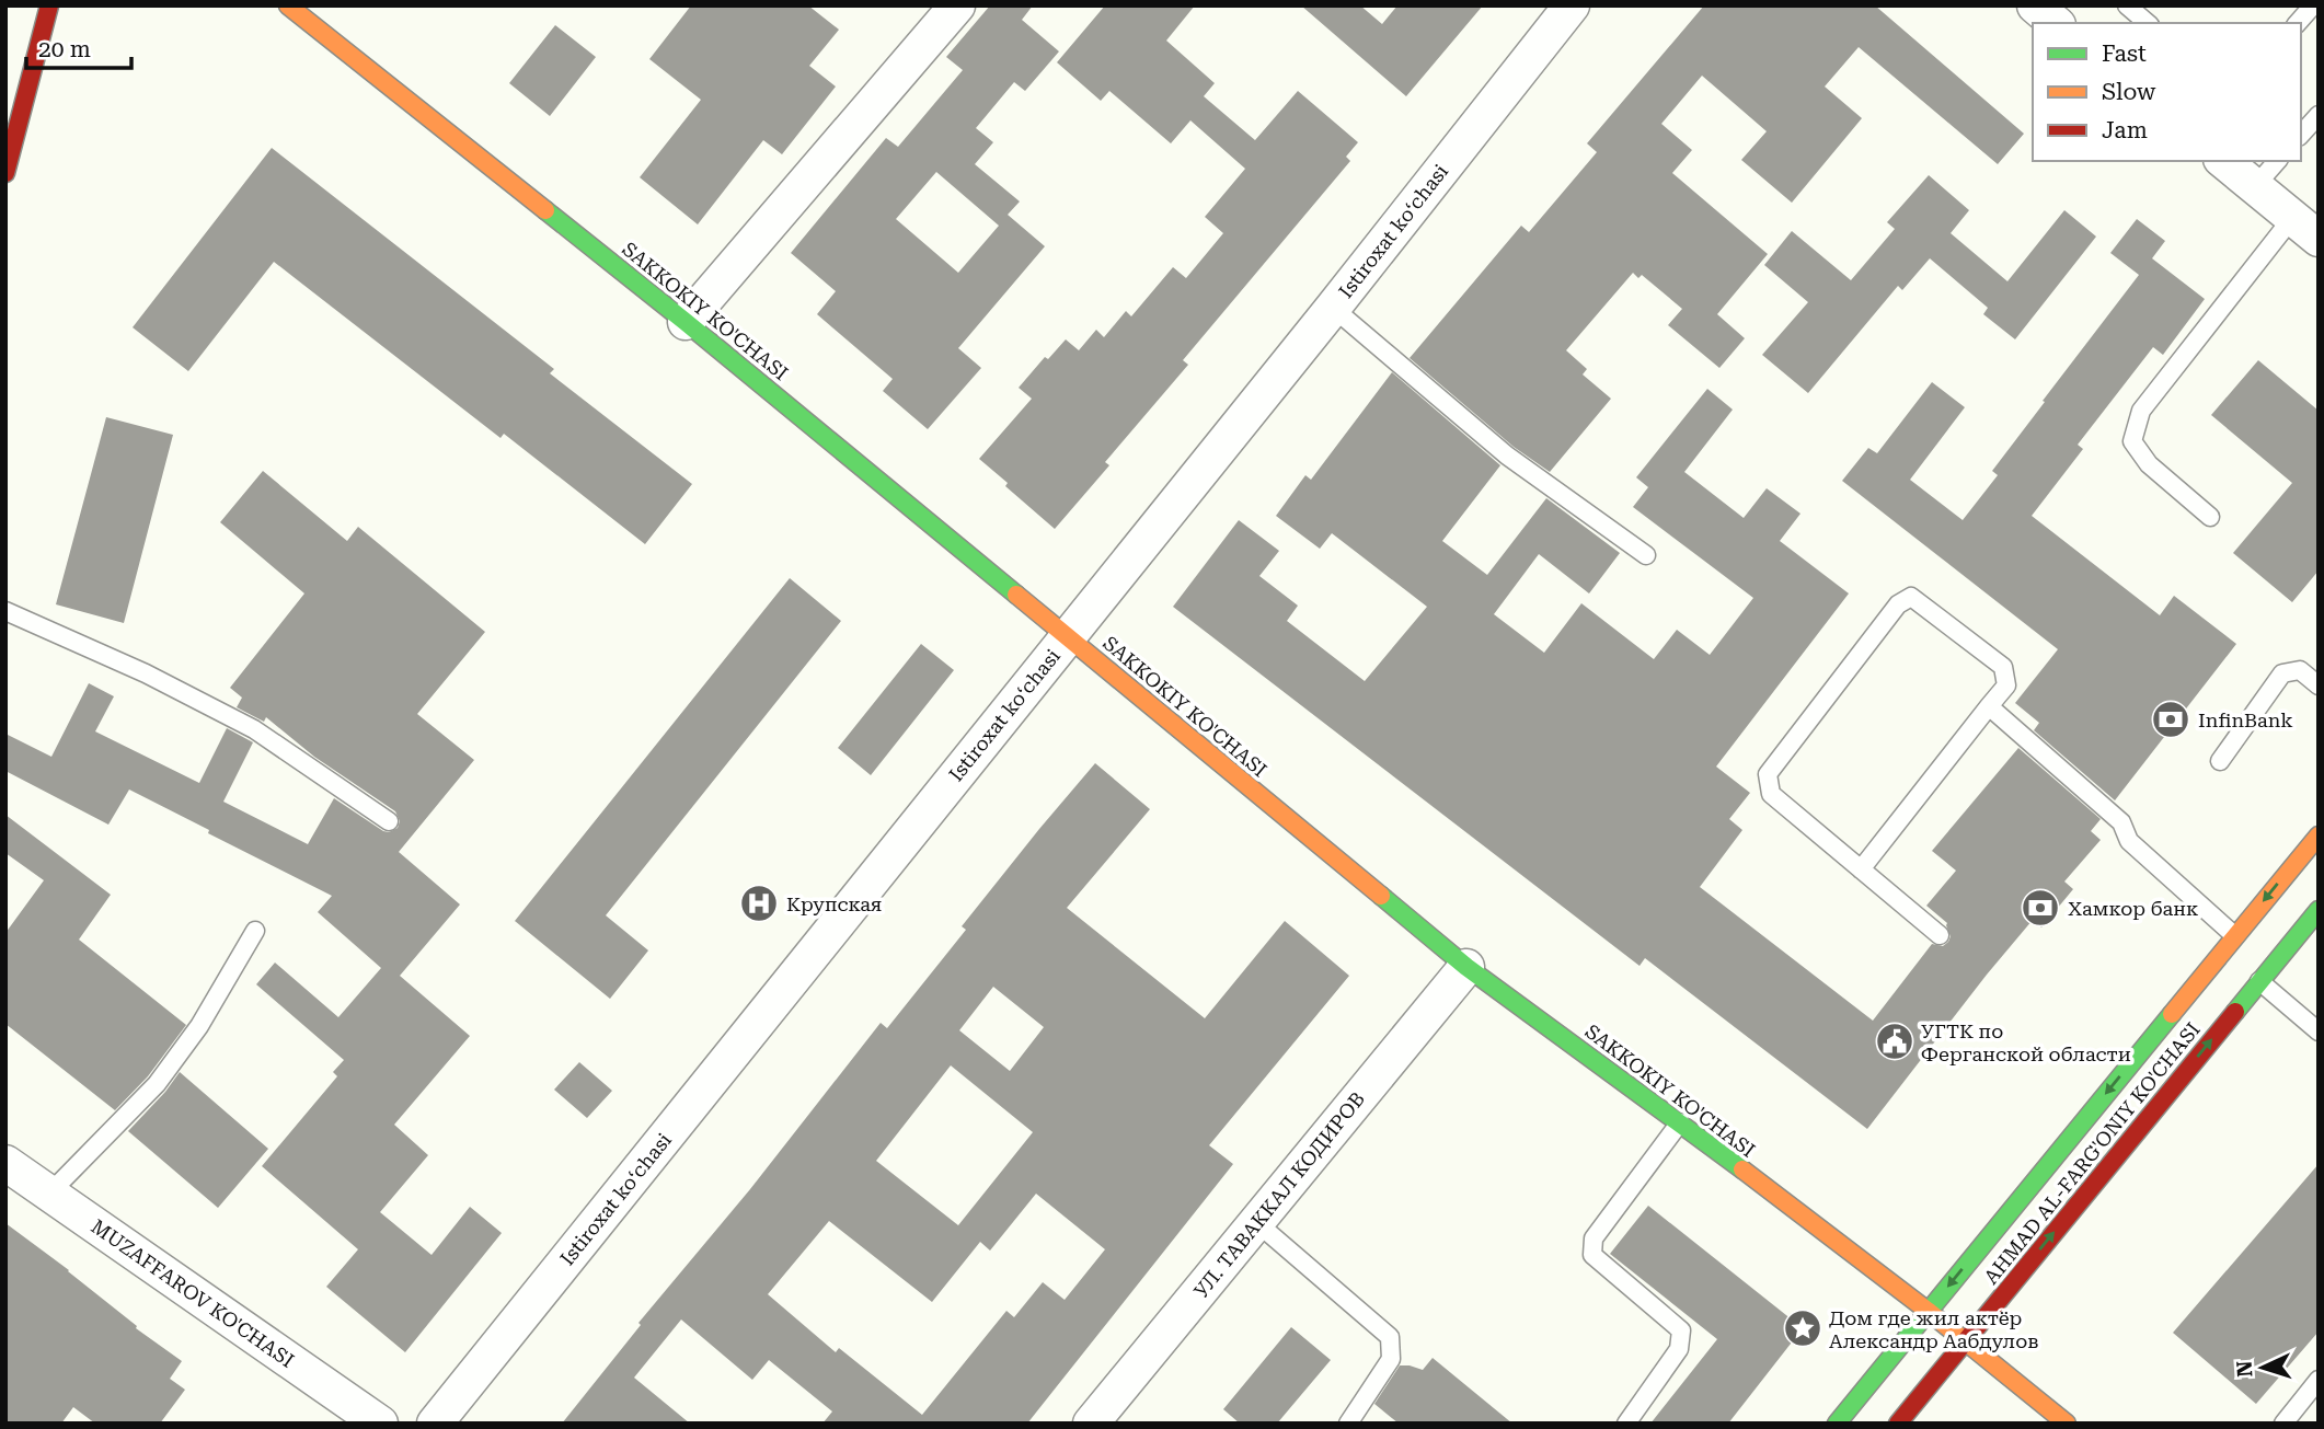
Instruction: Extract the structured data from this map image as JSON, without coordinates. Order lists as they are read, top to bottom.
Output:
{
  "streets": {
    "street": [
      "Istiroxat koʻchasi",
      "SAKKOKIY KO'CHASI",
      "AHMAD AL-FARG'ONIY KO'CHASI",
      "УЛ. ТАВАККАЛ КОДИРОВ",
      "MUZAFFAROV KO'CHASI"
    ]
  },
  "crossings": [
    ["Istiroxat koʻchasi", "SAKKOKIY KO'CHASI"],
    ["SAKKOKIY KO'CHASI", "AHMAD AL-FARG'ONIY KO'CHASI"],
    ["SAKKOKIY KO'CHASI", "УЛ. ТАВАККАЛ КОДИРОВ"]
  ],
  "places": {
    "bank": ["InfinBank", "Хамкор банк"],
    "hospital": ["Крупская"],
    "public building": ["УГТК по Ферганской области"],
    "place": ["Дом где жил актёр Александр Аабдулов"]
  },
  "legend": ["Fast", "Slow", "Jam"],
  "scale_bar": "20 m",
  "north": "left"
}
